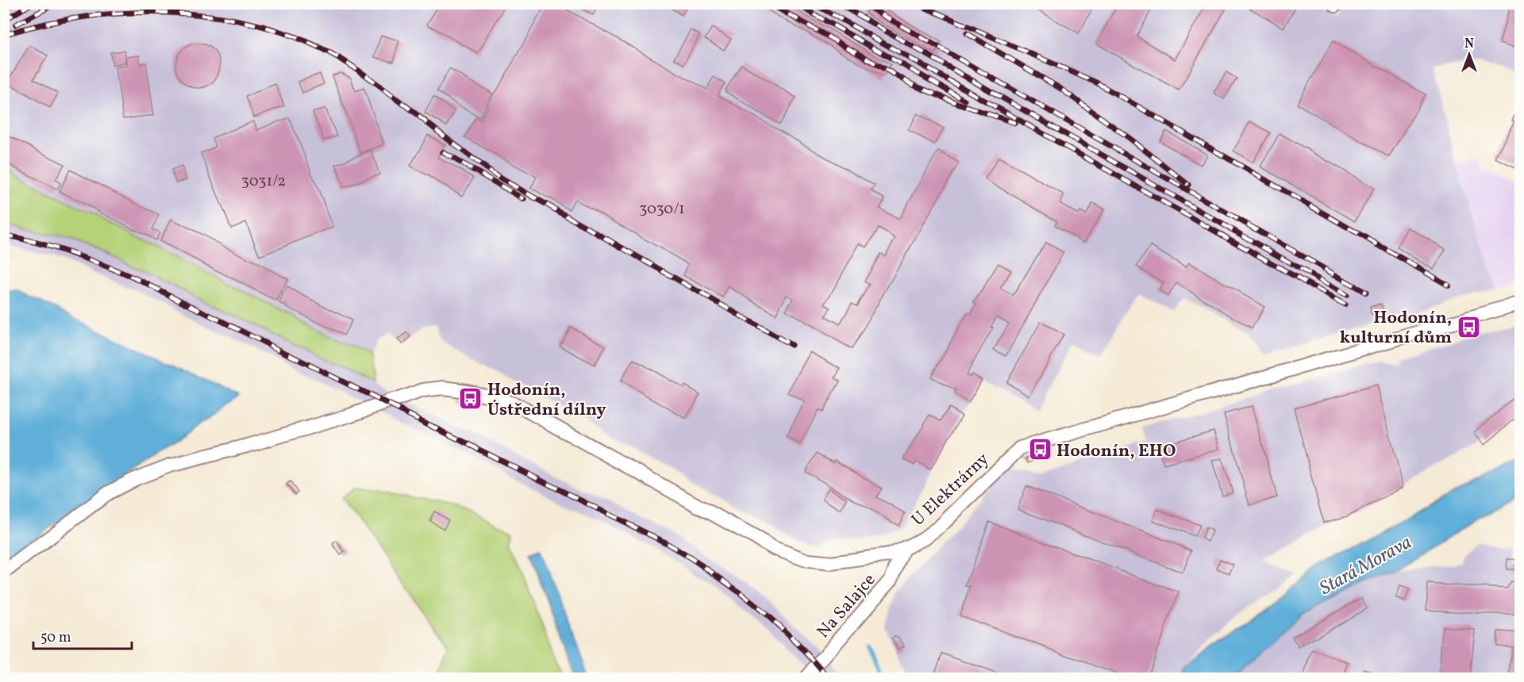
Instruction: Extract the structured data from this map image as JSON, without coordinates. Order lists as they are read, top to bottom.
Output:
{
  "streets": {
    "street": ["U Elektrárny", "Na Salajce"]
  },
  "crossings": [
    ["U Elektrárny", "Na Salajce"]
  ],
  "water": ["Stará Morava"],
  "places": {
    "bus stop": ["Hodonín, kulturní dům", "Hodonín, Ústřední dílny", "Hodonín, EHO"]
  },
  "house_numbers": ["3031/2", "3030/1"],
  "scale_bar": "50 m",
  "north": "top"
}
